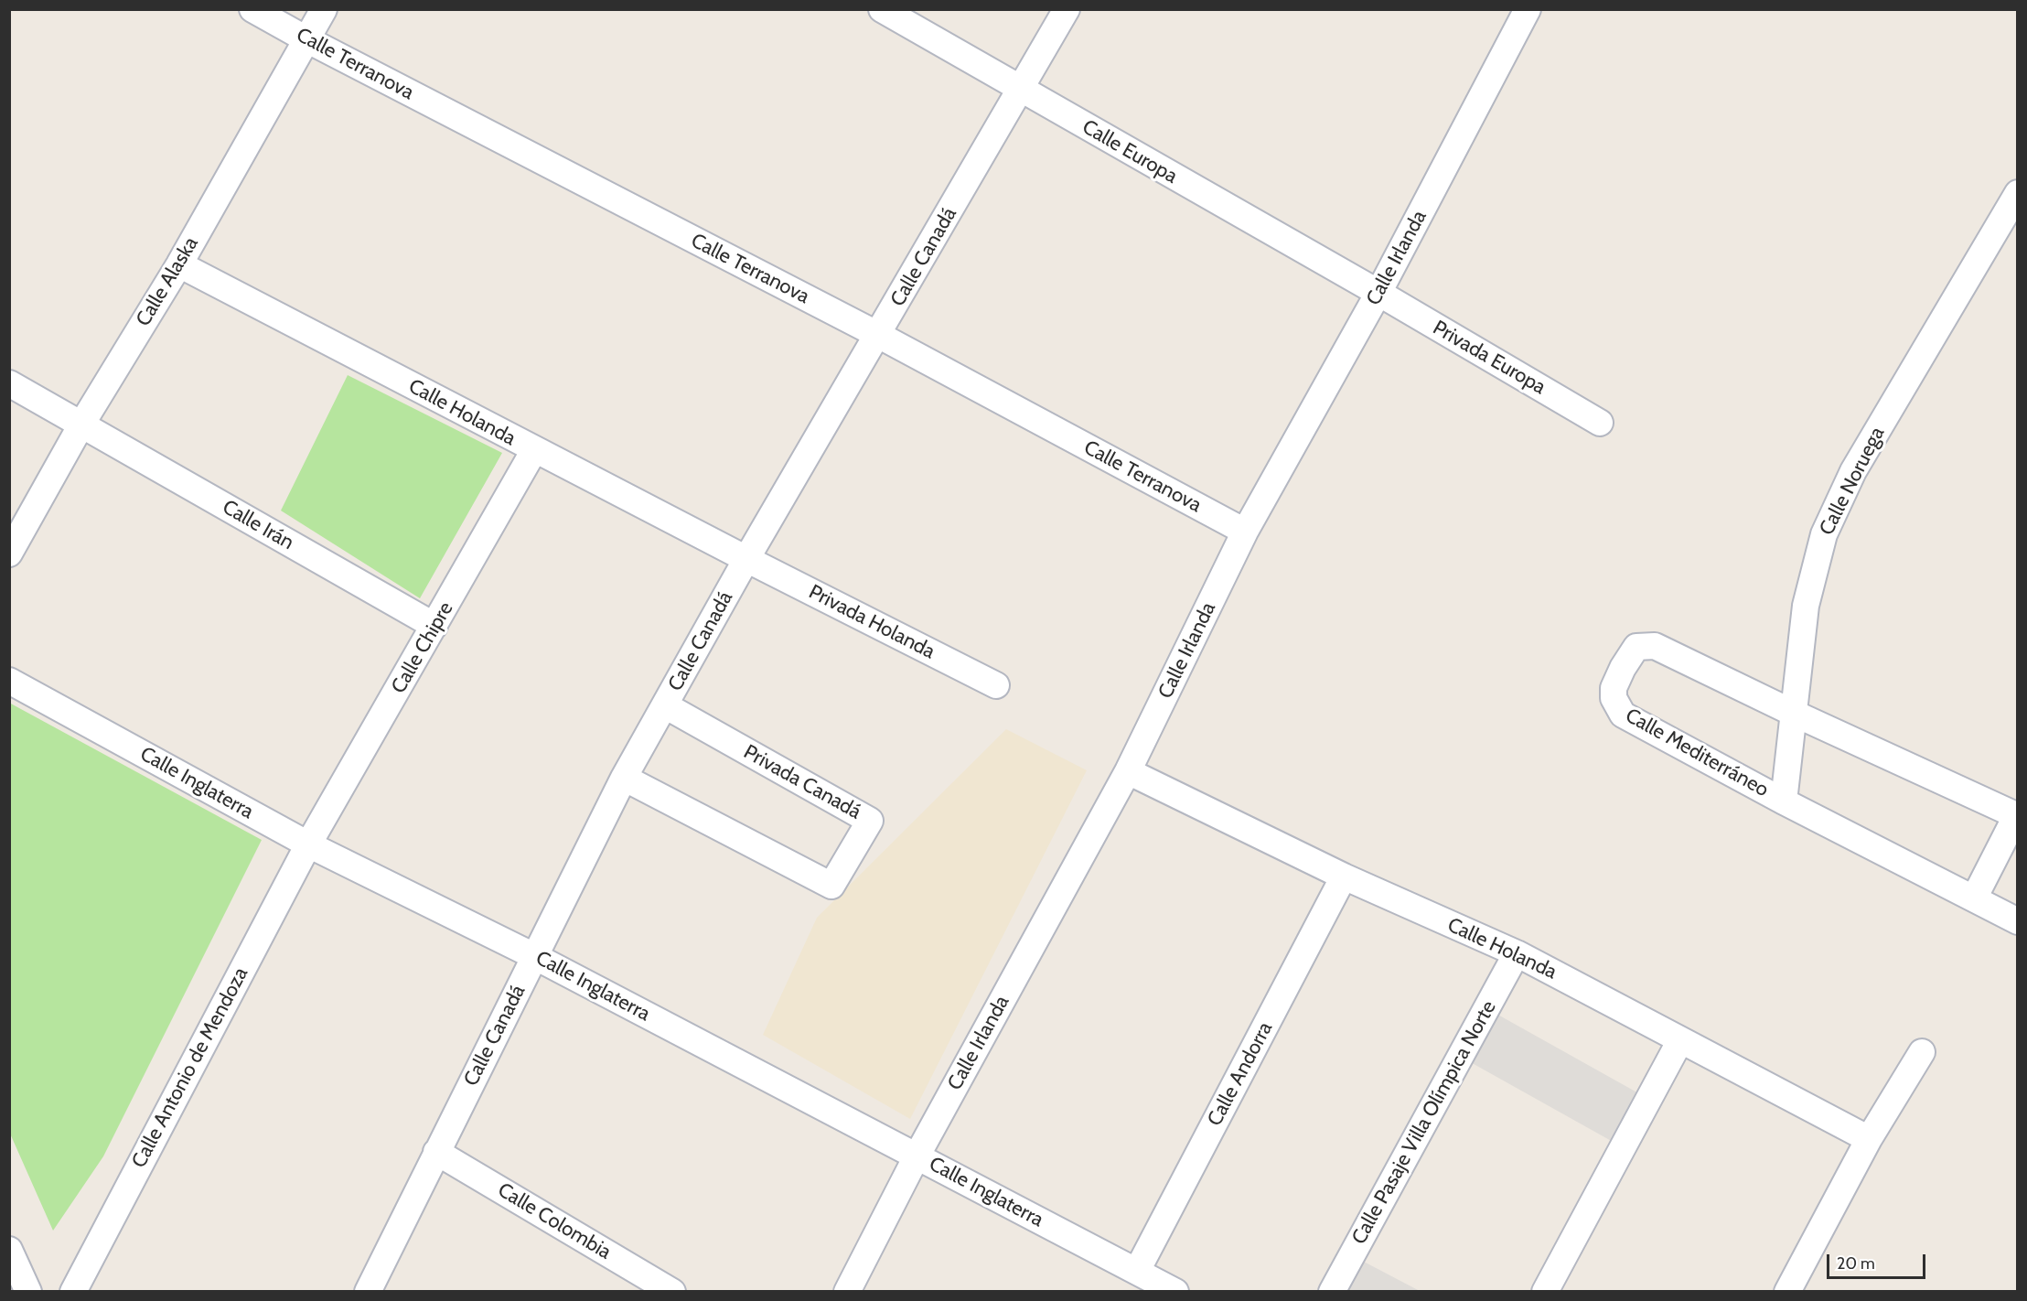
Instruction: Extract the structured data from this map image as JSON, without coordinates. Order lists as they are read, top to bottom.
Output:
{
  "streets": {
    "street": [
      "Calle Terranova",
      "Calle Europa",
      "Calle Canadá",
      "Calle Irlanda",
      "Calle Alaska",
      "Privada Europa",
      "Calle Holanda",
      "Calle Noruega",
      "Calle Irán",
      "Privada Holanda",
      "Calle Chipre",
      "Calle Mediterráneo",
      "Privada Canadá",
      "Calle Inglaterra",
      "Calle Antonio de Mendoza",
      "Calle Andorra",
      "Calle Pasaje Villa Olímpica Norte",
      "Calle Colombia"
    ]
  },
  "crossings": [
    ["Calle Terranova", "Calle Canadá"],
    ["Calle Terranova", "Calle Irlanda"],
    ["Calle Terranova", "Calle Alaska"],
    ["Calle Europa", "Calle Canadá"],
    ["Calle Europa", "Calle Irlanda"],
    ["Calle Europa", "Privada Europa"],
    ["Calle Canadá", "Calle Holanda"],
    ["Calle Canadá", "Privada Holanda"],
    ["Calle Canadá", "Privada Canadá"],
    ["Calle Canadá", "Calle Inglaterra"],
    ["Calle Canadá", "Calle Colombia"],
    ["Calle Irlanda", "Privada Europa"],
    ["Calle Irlanda", "Calle Holanda"],
    ["Calle Irlanda", "Calle Inglaterra"],
    ["Calle Alaska", "Calle Holanda"],
    ["Calle Alaska", "Calle Irán"],
    ["Calle Holanda", "Privada Holanda"],
    ["Calle Holanda", "Calle Chipre"],
    ["Calle Holanda", "Calle Andorra"],
    ["Calle Holanda", "Calle Pasaje Villa Olímpica Norte"],
    ["Calle Noruega", "Calle Mediterráneo"],
    ["Calle Irán", "Calle Chipre"],
    ["Calle Chipre", "Calle Inglaterra"],
    ["Calle Chipre", "Calle Antonio de Mendoza"],
    ["Calle Inglaterra", "Calle Antonio de Mendoza"],
    ["Calle Inglaterra", "Calle Andorra"]
  ],
  "scale_bar": "20 m"
}
